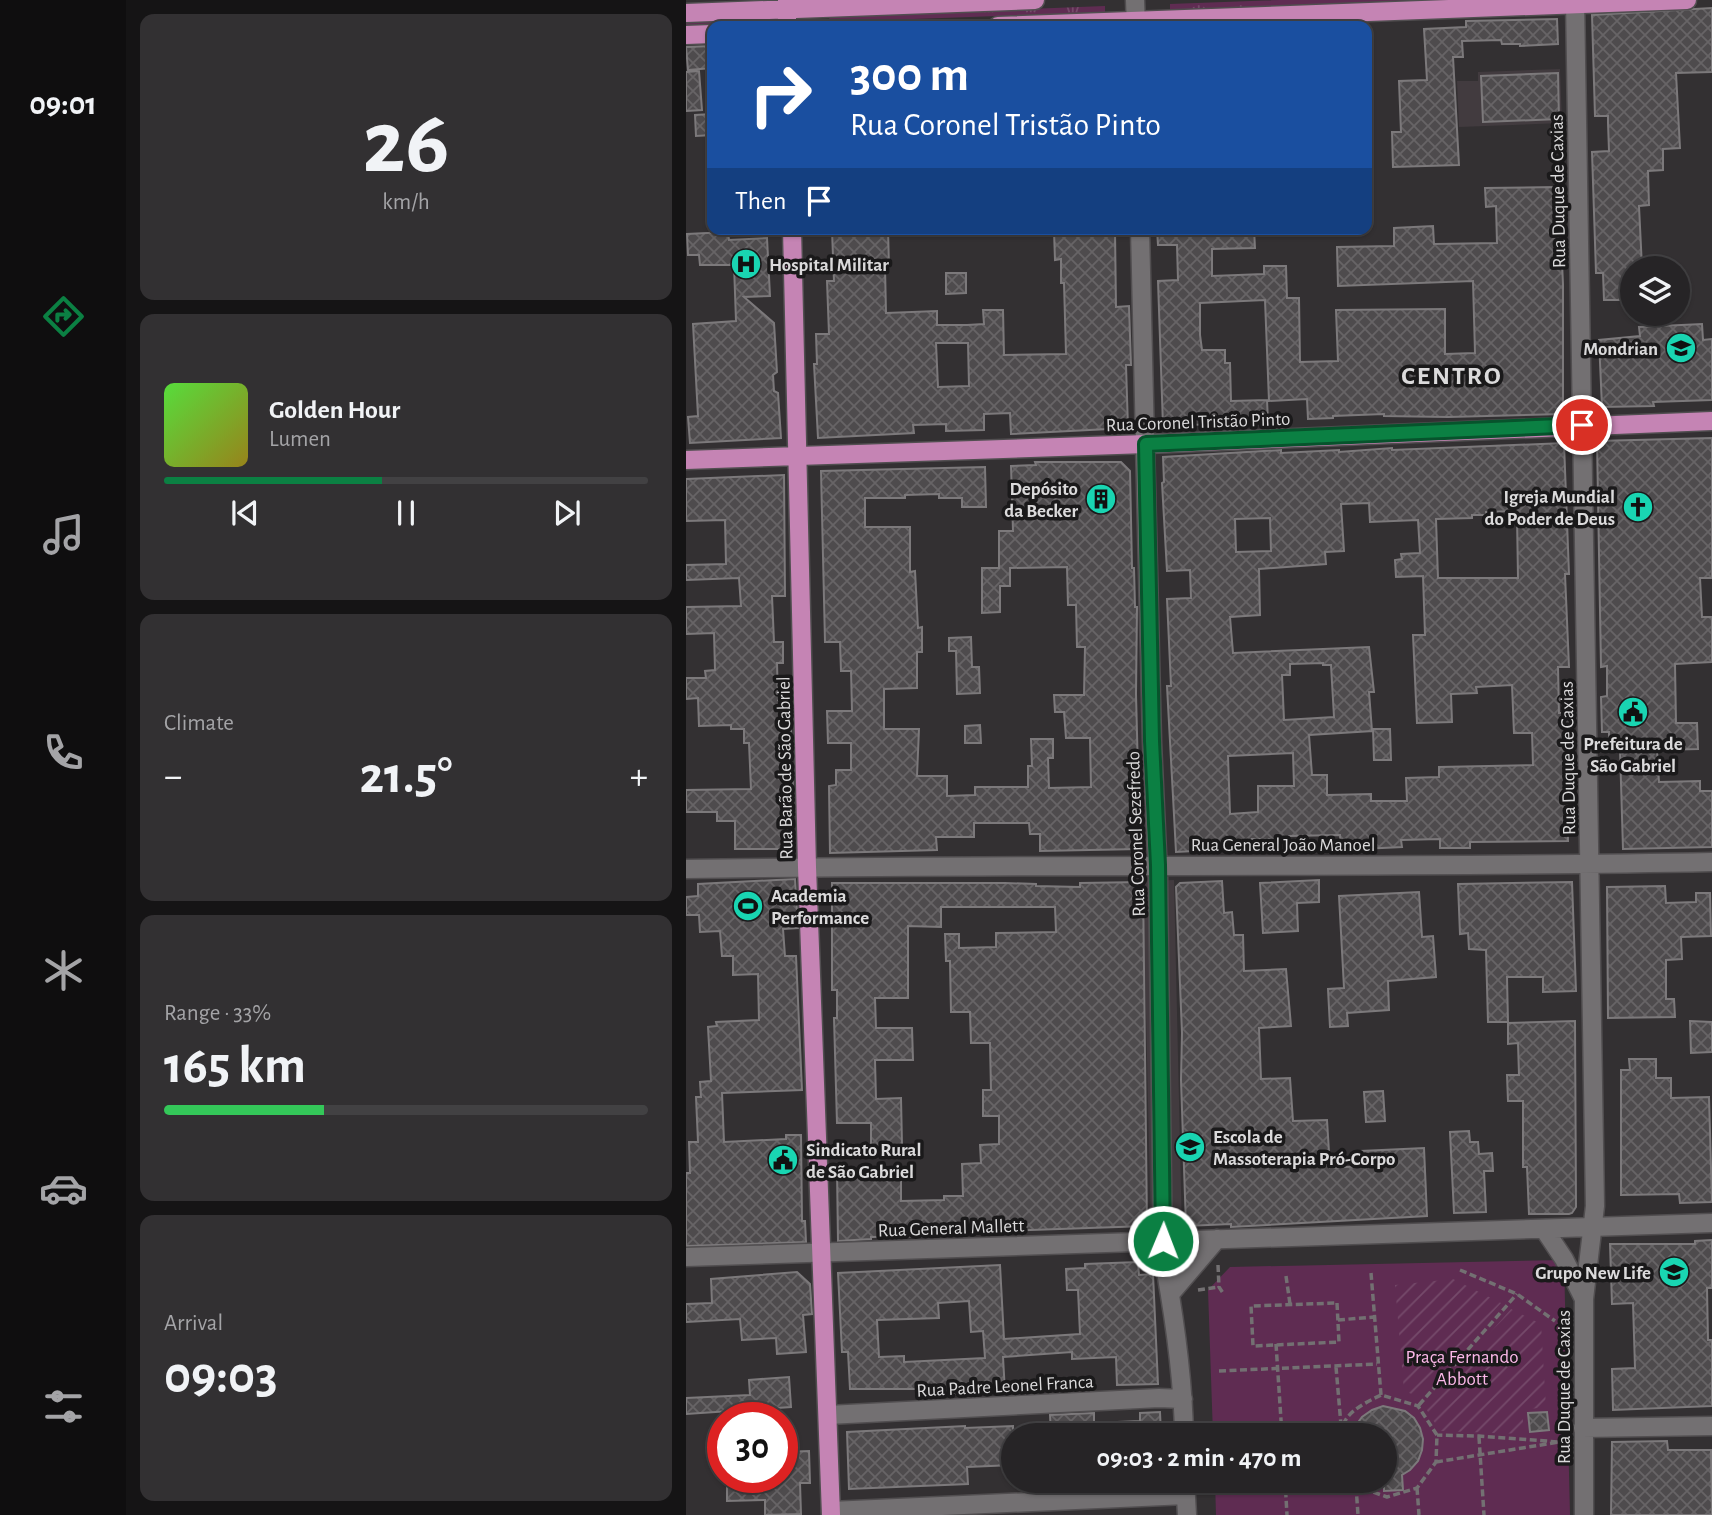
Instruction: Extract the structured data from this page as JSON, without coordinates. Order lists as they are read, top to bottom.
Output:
{
  "streets": {
    "main road": ["Rua Coronel Tristão Pinto", "Rua Barão de São Gabriel"],
    "street": [
      "Rua Duque de Caxias",
      "Rua Coronel Sezefredo",
      "Rua General João Manoel",
      "Rua General Mallett",
      "Rua Padre Leonel Franca"
    ]
  },
  "crossings": [
    ["Rua Duque de Caxias", "Rua Coronel Tristão Pinto"],
    ["Rua Duque de Caxias", "Rua General João Manoel"],
    ["Rua Duque de Caxias", "Rua General Mallett"],
    ["Rua Coronel Tristão Pinto", "Rua Barão de São Gabriel"],
    ["Rua Coronel Tristão Pinto", "Rua Coronel Sezefredo"],
    ["Rua Barão de São Gabriel", "Rua General João Manoel"],
    ["Rua Barão de São Gabriel", "Rua General Mallett"],
    ["Rua Barão de São Gabriel", "Rua Padre Leonel Franca"],
    ["Rua Coronel Sezefredo", "Rua General João Manoel"],
    ["Rua Coronel Sezefredo", "Rua General Mallett"],
    ["Rua Coronel Sezefredo", "Rua Padre Leonel Franca"]
  ],
  "districts": ["CENTRO"],
  "parks": ["Praça Fernando Abbott"],
  "places": {
    "hospital": ["Hospital Militar"],
    "school or university": ["Mondrian", "Escola de Massoterapia Pró-Corpo", "Grupo New Life"],
    "building": ["Depósito da Becker"],
    "church": ["Igreja Mundial do Poder de Deus"],
    "public building": ["Prefeitura de São Gabriel", "Sindicato Rural de São Gabriel"],
    "sports": ["Academia Performance"]
  },
  "page": {
    "tabs": "09:01",
    "tile": [
      ["26", "km/h"],
      "Climate",
      ["Range · 33%", "165 km"],
      ["Arrival", "09:03"]
    ],
    "turn": ["300 m", "Rua Coronel Tristão Pinto"],
    "then": "Then",
    "song": ["Golden Hour", "Lumen"],
    "heat": ["−", "21.5°", "+"],
    "limit": "30",
    "trip": "09:03 · 2 min · 470 m"
  }
}
